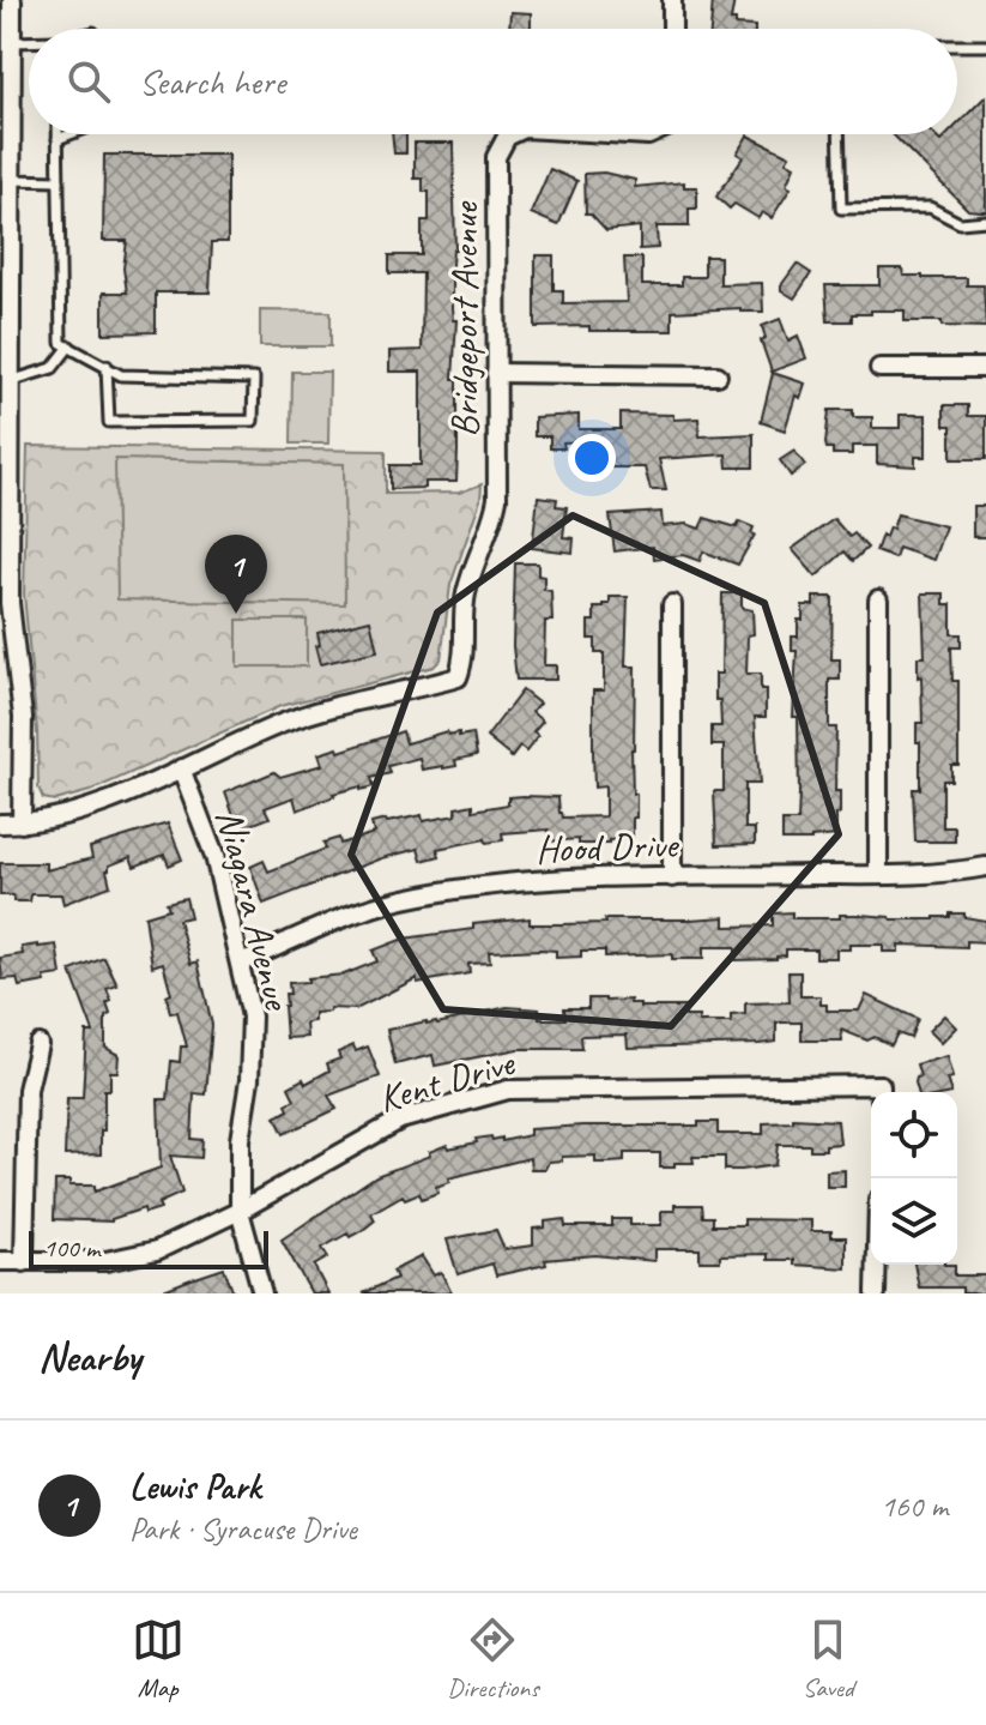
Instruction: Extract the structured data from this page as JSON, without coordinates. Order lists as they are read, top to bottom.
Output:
{
  "streets": {
    "street": [
      "Bridgeport Avenue",
      "Hood Drive",
      "Niagara Avenue",
      "Kent Drive"
    ]
  },
  "crossings": [
    ["Bridgeport Avenue", "Niagara Avenue"],
    ["Hood Drive", "Niagara Avenue"],
    ["Niagara Avenue", "Kent Drive"]
  ],
  "scale_bar": "100 m",
  "page": {
    "search": "Search here",
    "pins": "1",
    "scale": "100 m",
    "heading": "Nearby",
    "list": [
      {
        "mark": "1",
        "name": "Lewis Park",
        "note": "Park · Syracuse Drive",
        "value": "160 m"
      }
    ],
    "nav": ["Map", "Directions", "Saved"]
  }
}
